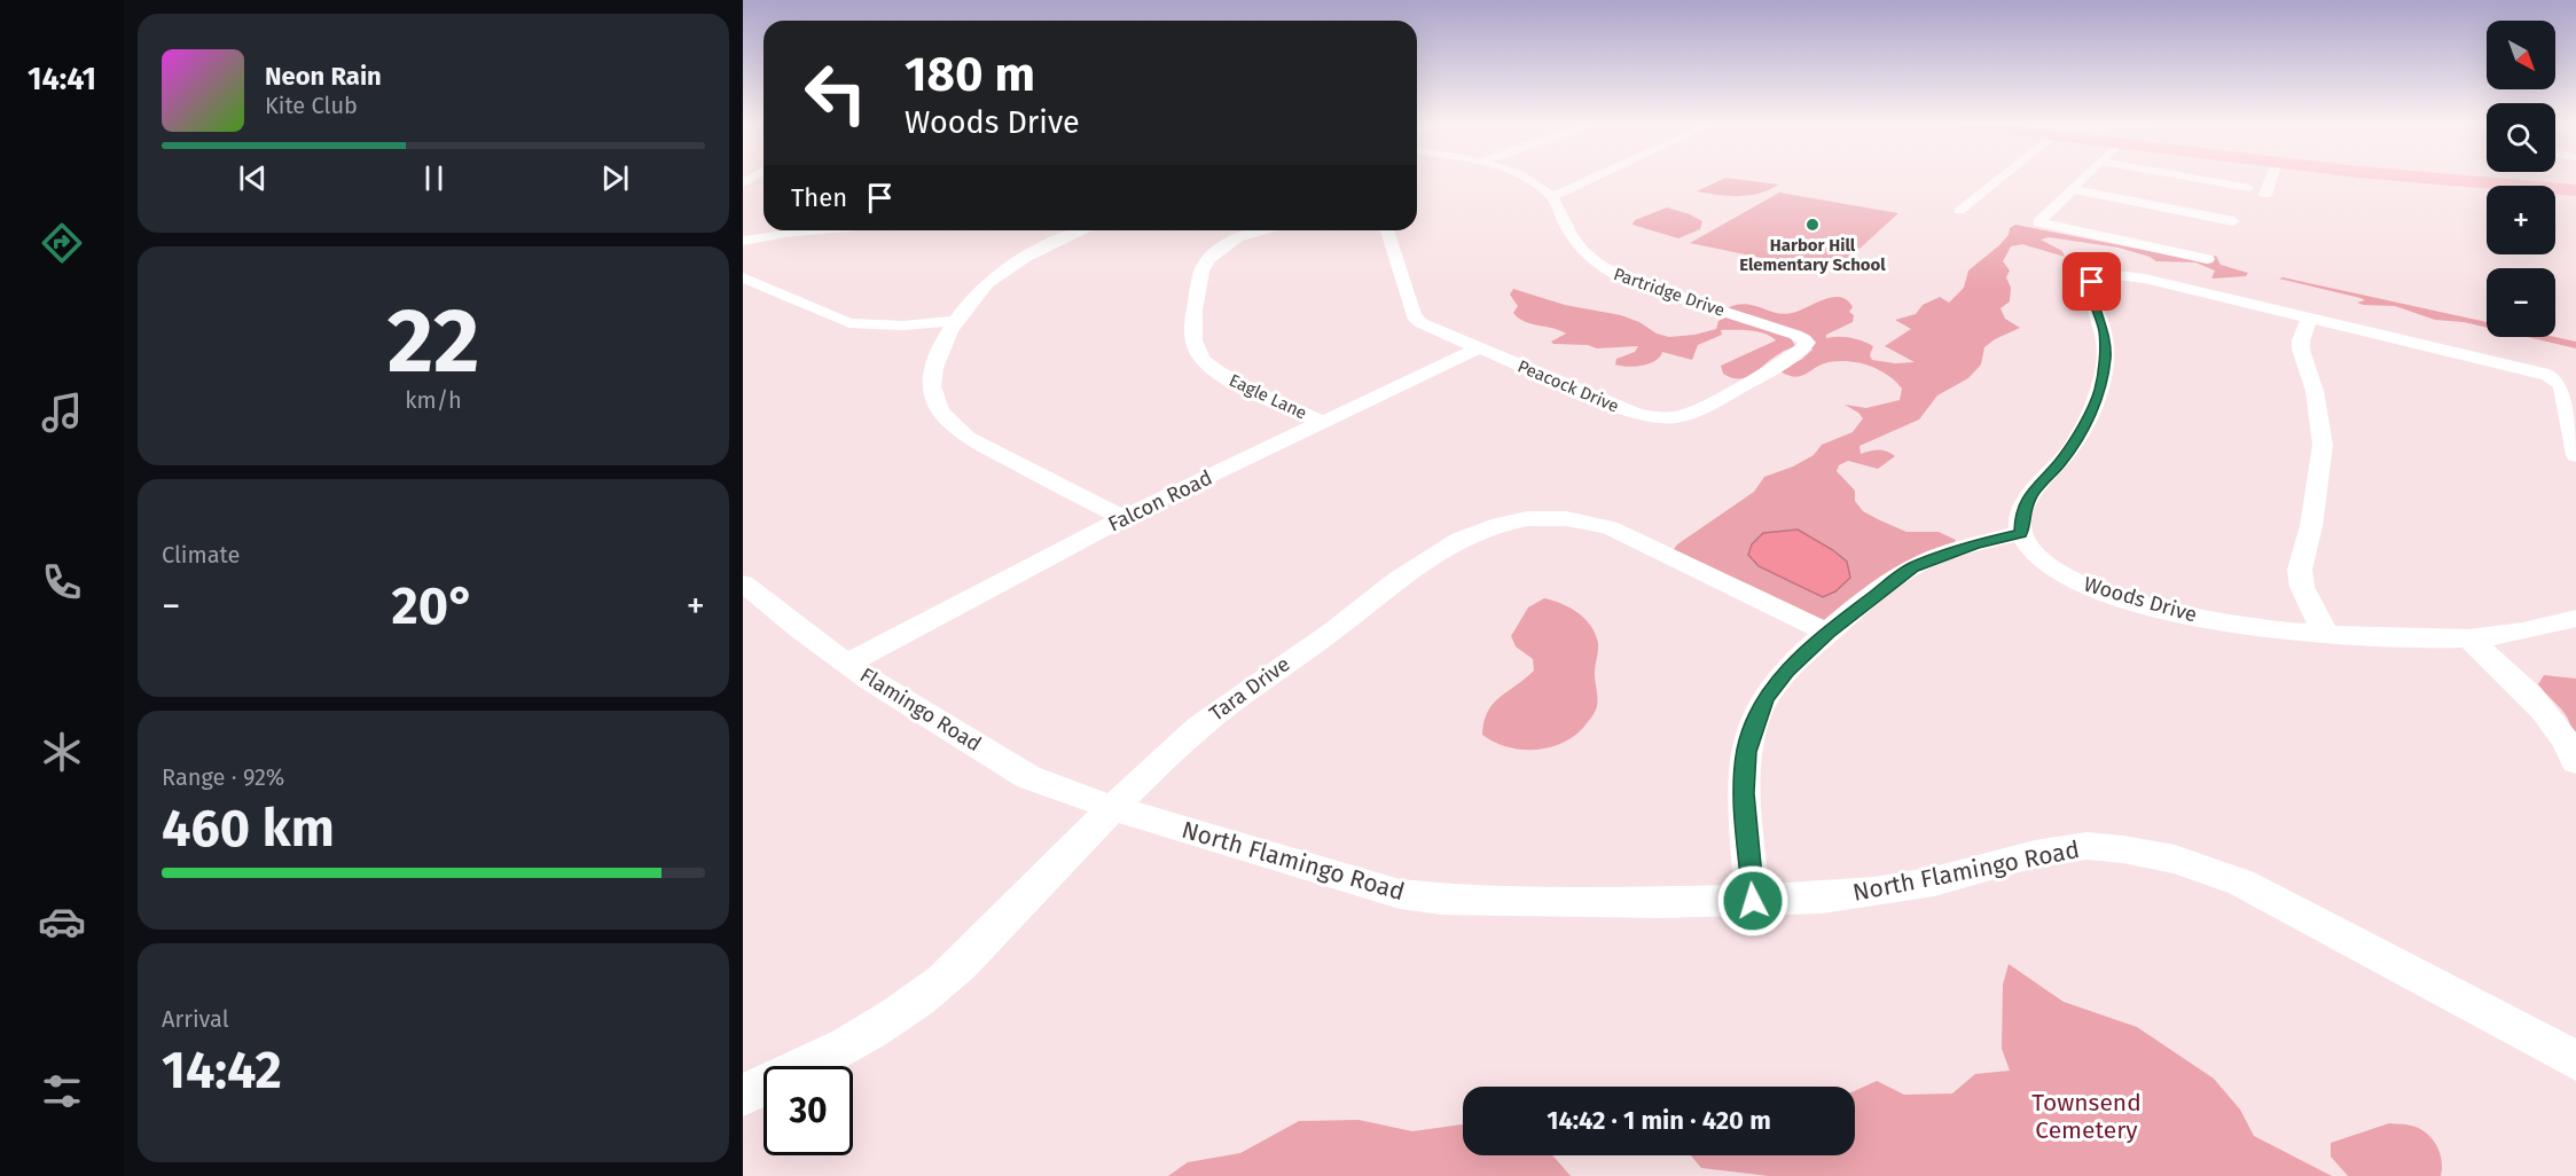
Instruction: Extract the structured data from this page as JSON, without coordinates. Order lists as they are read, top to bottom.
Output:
{
  "streets": {
    "street": [
      "Partridge Drive",
      "Peacock Drive",
      "Eagle Lane",
      "Falcon Road",
      "Woods Drive",
      "Tara Drive",
      "Flamingo Road",
      "North Flamingo Road"
    ]
  },
  "crossings": [
    ["Partridge Drive", "Peacock Drive"],
    ["Peacock Drive", "Falcon Road"],
    ["Eagle Lane", "Falcon Road"],
    ["Falcon Road", "Flamingo Road"],
    ["Tara Drive", "Flamingo Road"],
    ["Tara Drive", "North Flamingo Road"],
    ["Flamingo Road", "North Flamingo Road"]
  ],
  "parks": ["Townsend Cemetery"],
  "places": ["Harbor Hill Elementary School"],
  "north": "bottom right",
  "page": {
    "tabs": "14:41",
    "map_buttons": ["+", "−"],
    "turn": ["180 m", "Woods Drive"],
    "song": ["Neon Rain", "Kite Club"],
    "then": "Then",
    "tile": [
      ["22", "km/h"],
      "Climate",
      ["Range · 92%", "460 km"],
      ["Arrival", "14:42"]
    ],
    "heat": ["−", "20°", "+"],
    "limit": "30",
    "trip": "14:42 · 1 min · 420 m"
  }
}
